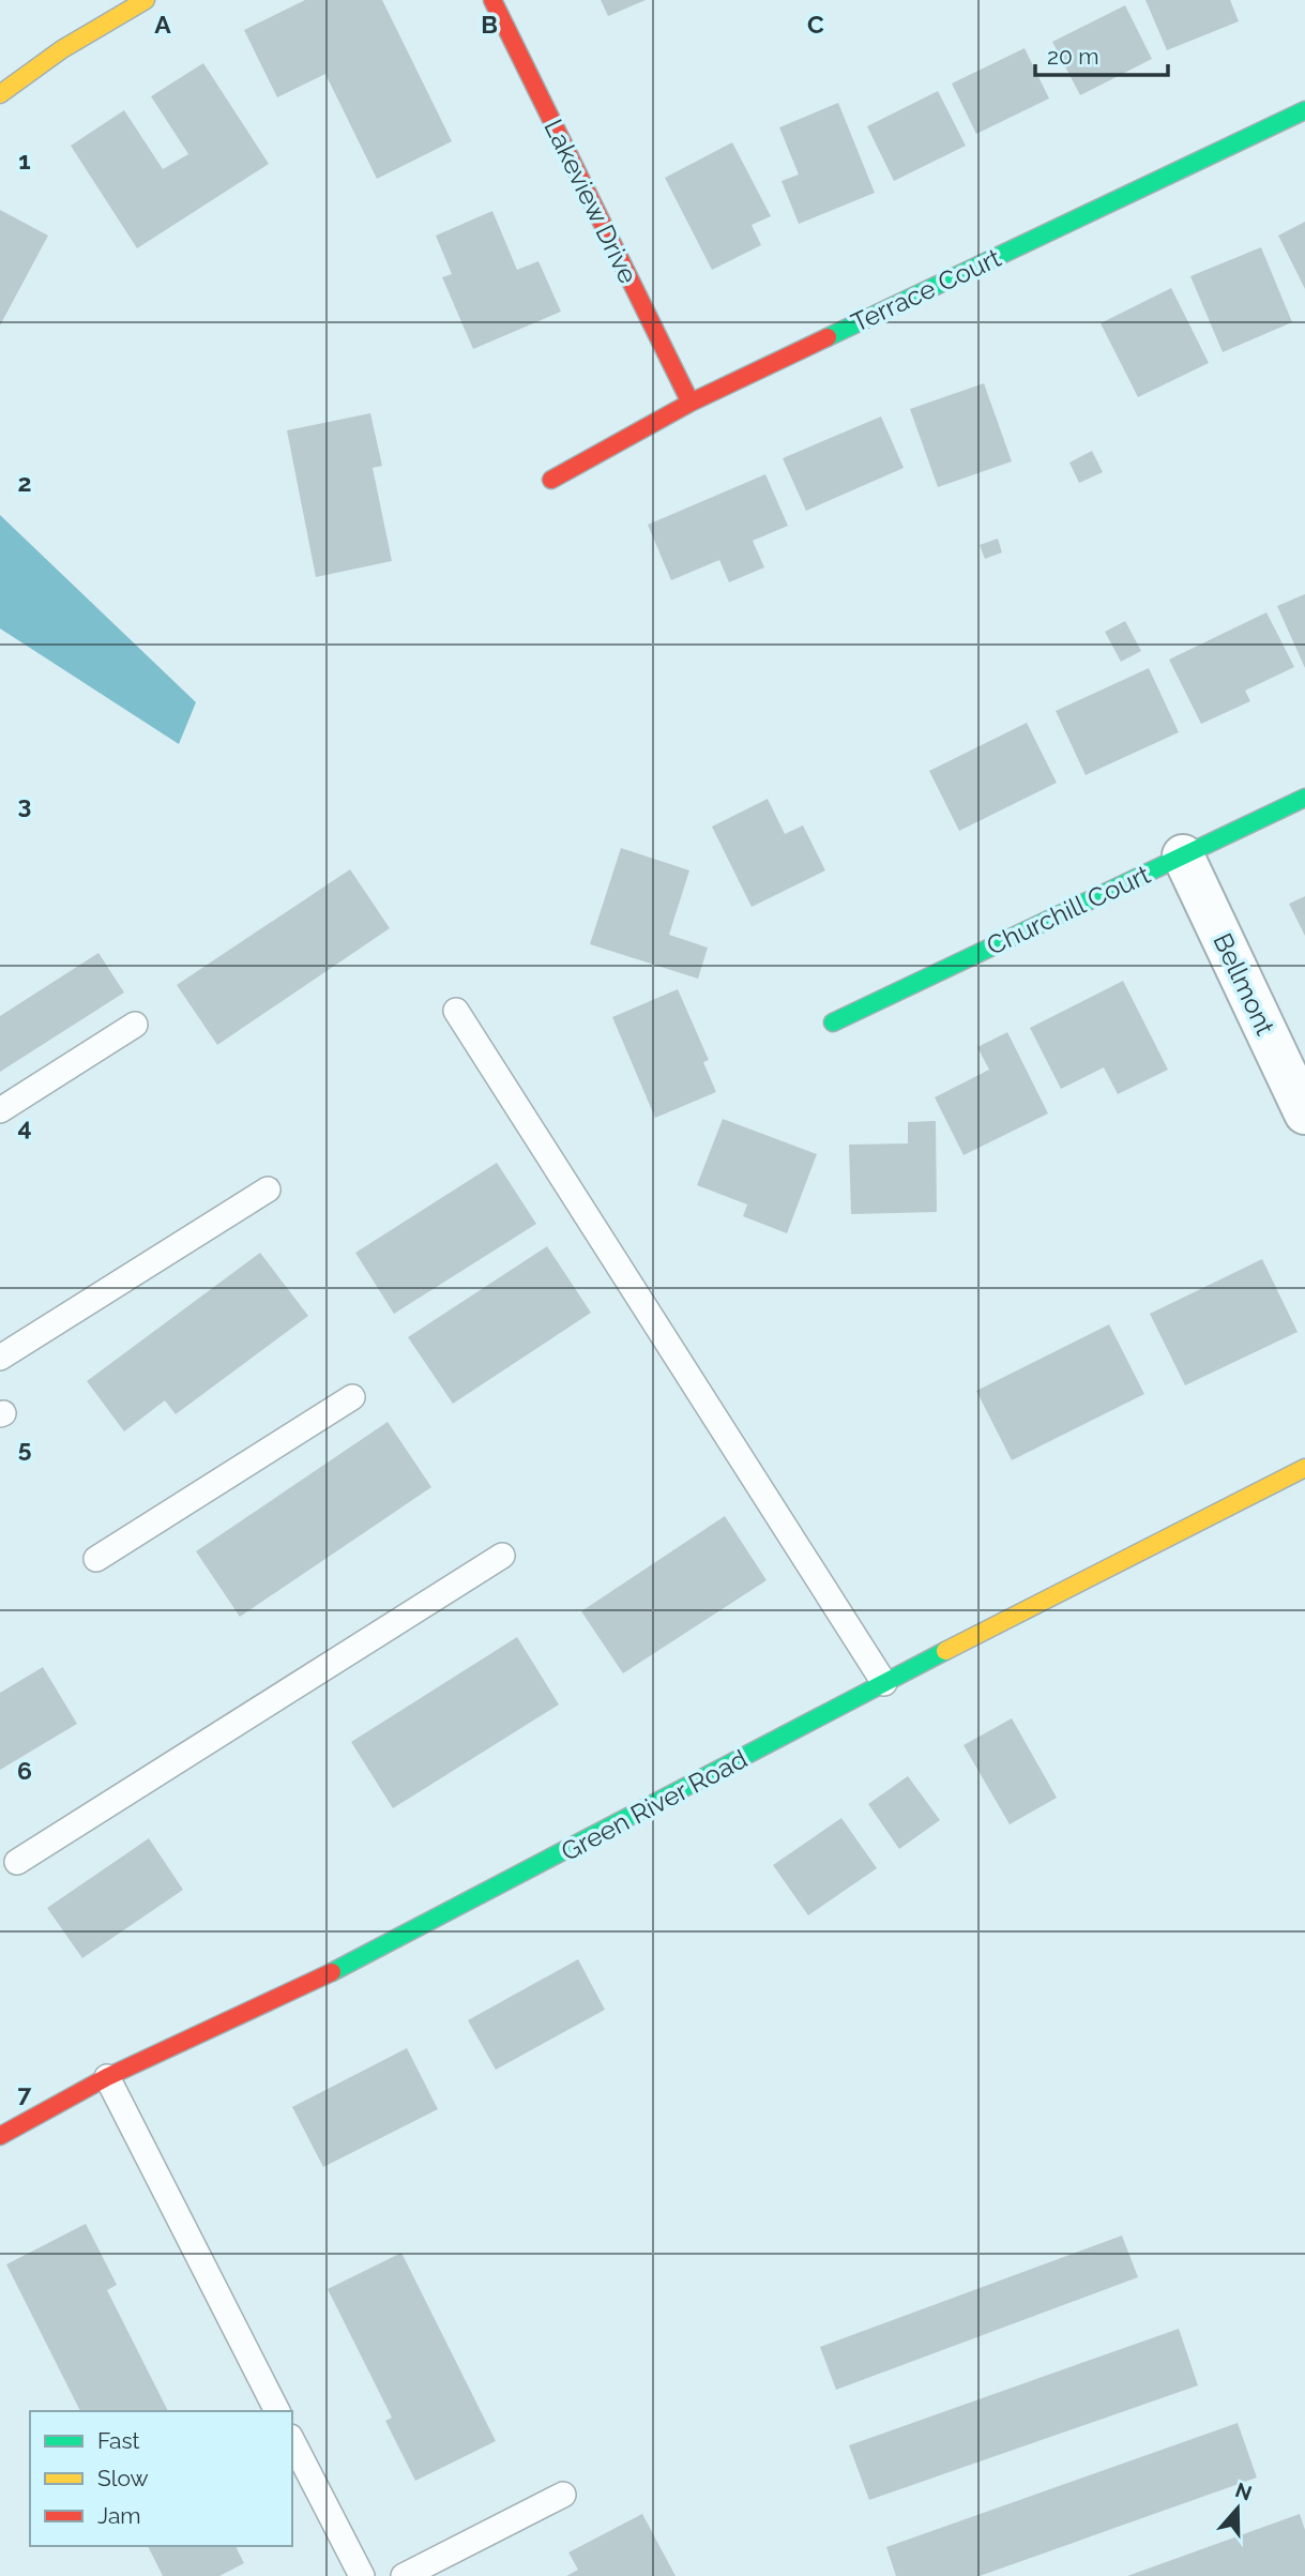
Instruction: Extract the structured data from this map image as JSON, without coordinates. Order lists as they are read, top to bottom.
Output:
{
  "streets": {
    "street": [
      "Lakeview Drive",
      "Terrace Court",
      "Churchill Court",
      "Bellmont",
      "Green River Road"
    ]
  },
  "crossings": [
    ["Lakeview Drive", "Terrace Court"],
    ["Churchill Court", "Bellmont"]
  ],
  "legend": ["Fast", "Slow", "Jam"],
  "scale_bar": "20 m",
  "north": "top",
  "grid": {
    "columns": ["A", "B", "C"],
    "rows": [
      "1",
      "2",
      "3",
      "4",
      "5",
      "6",
      "7"
    ]
  }
}
